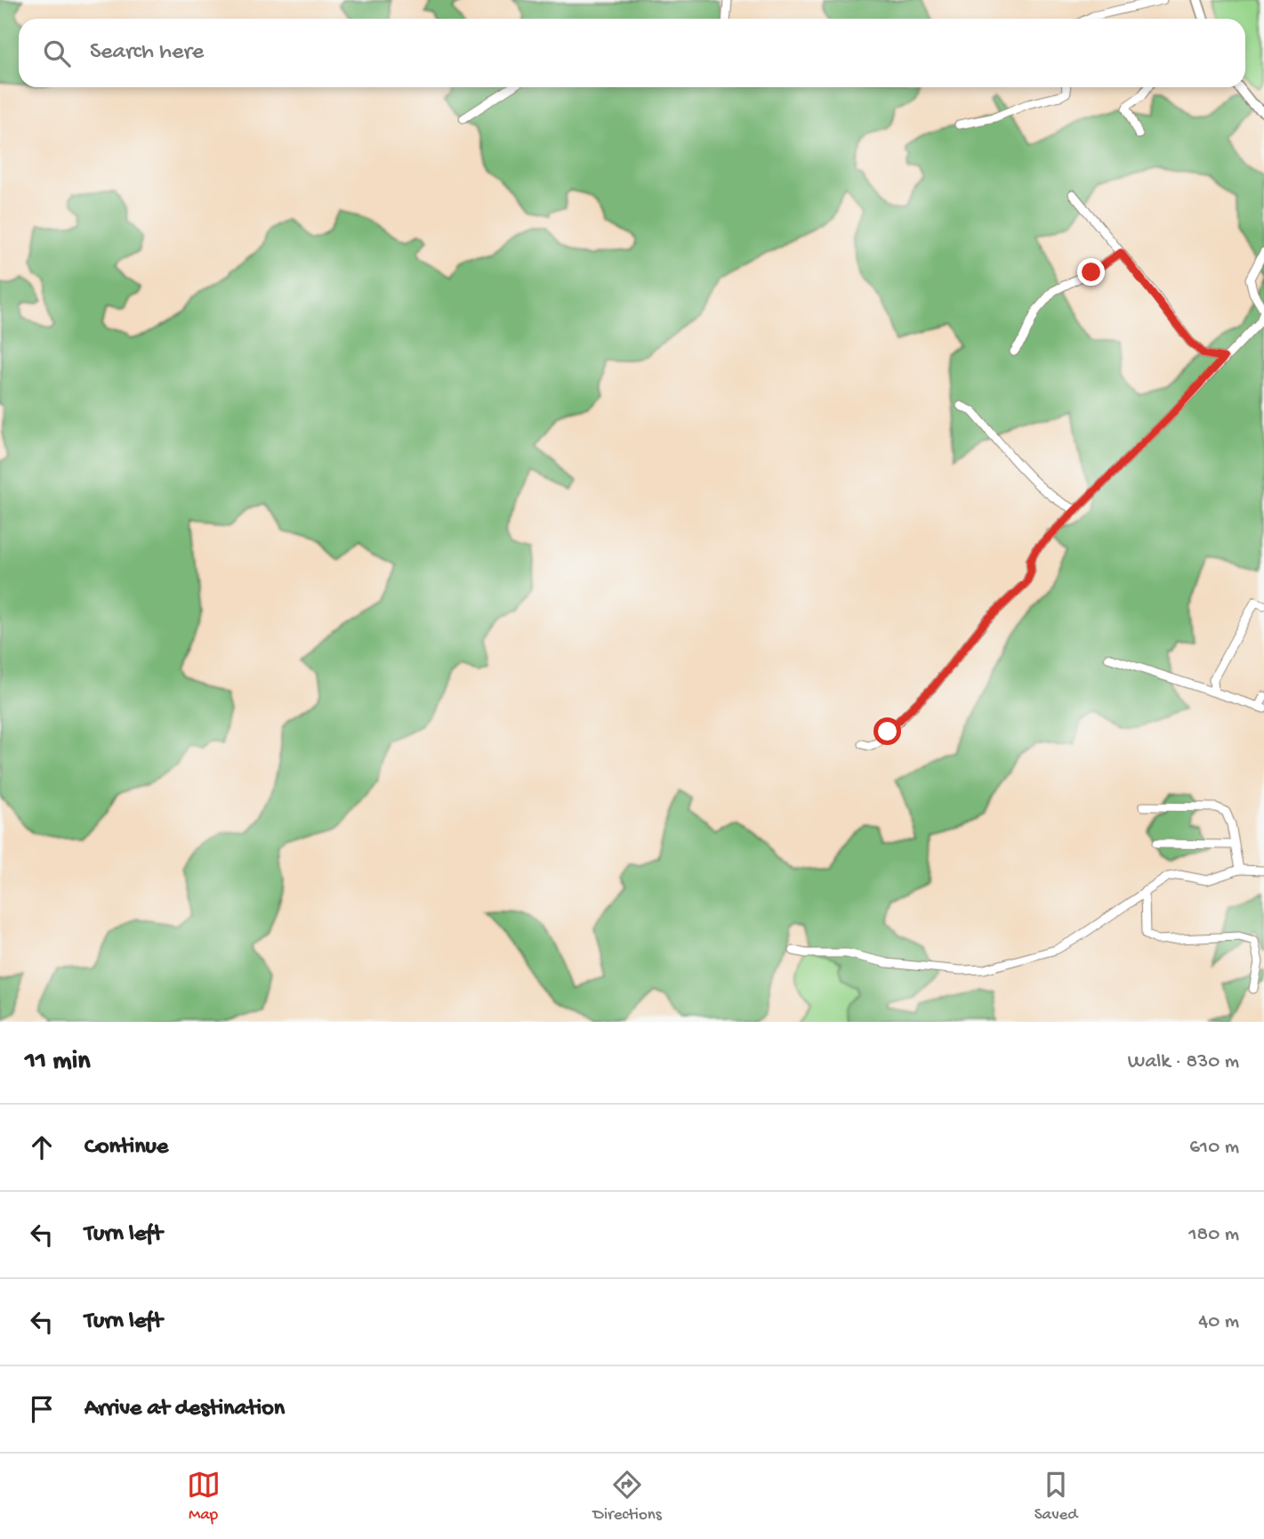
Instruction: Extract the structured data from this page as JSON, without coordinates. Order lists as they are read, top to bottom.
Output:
{
  "page": {
    "search": "Search here",
    "heading": ["11 min", "Walk · 830 m"],
    "list": [
      ["Continue", "610 m"],
      ["Turn left", "180 m"],
      ["Turn left", "40 m"],
      "Arrive at destination"
    ],
    "nav": ["Map", "Directions", "Saved"]
  }
}
